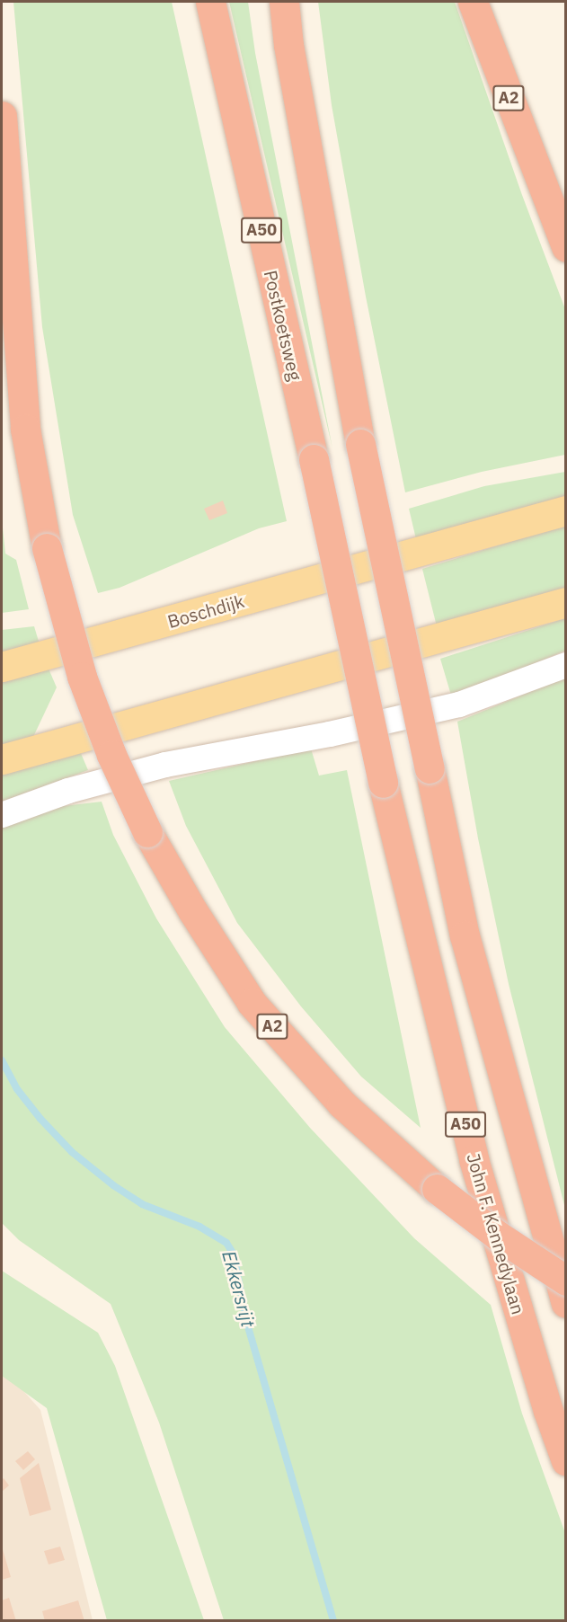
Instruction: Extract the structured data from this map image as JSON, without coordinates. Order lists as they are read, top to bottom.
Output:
{
  "streets": {
    "highway": [
      "A2",
      "A50",
      "Postkoetsweg",
      "John F. Kennedylaan"
    ],
    "main road": ["Boschdijk"]
  },
  "crossings": [
    ["Postkoetsweg", "John F. Kennedylaan"]
  ],
  "water": ["Ekkersrijt"]
}
